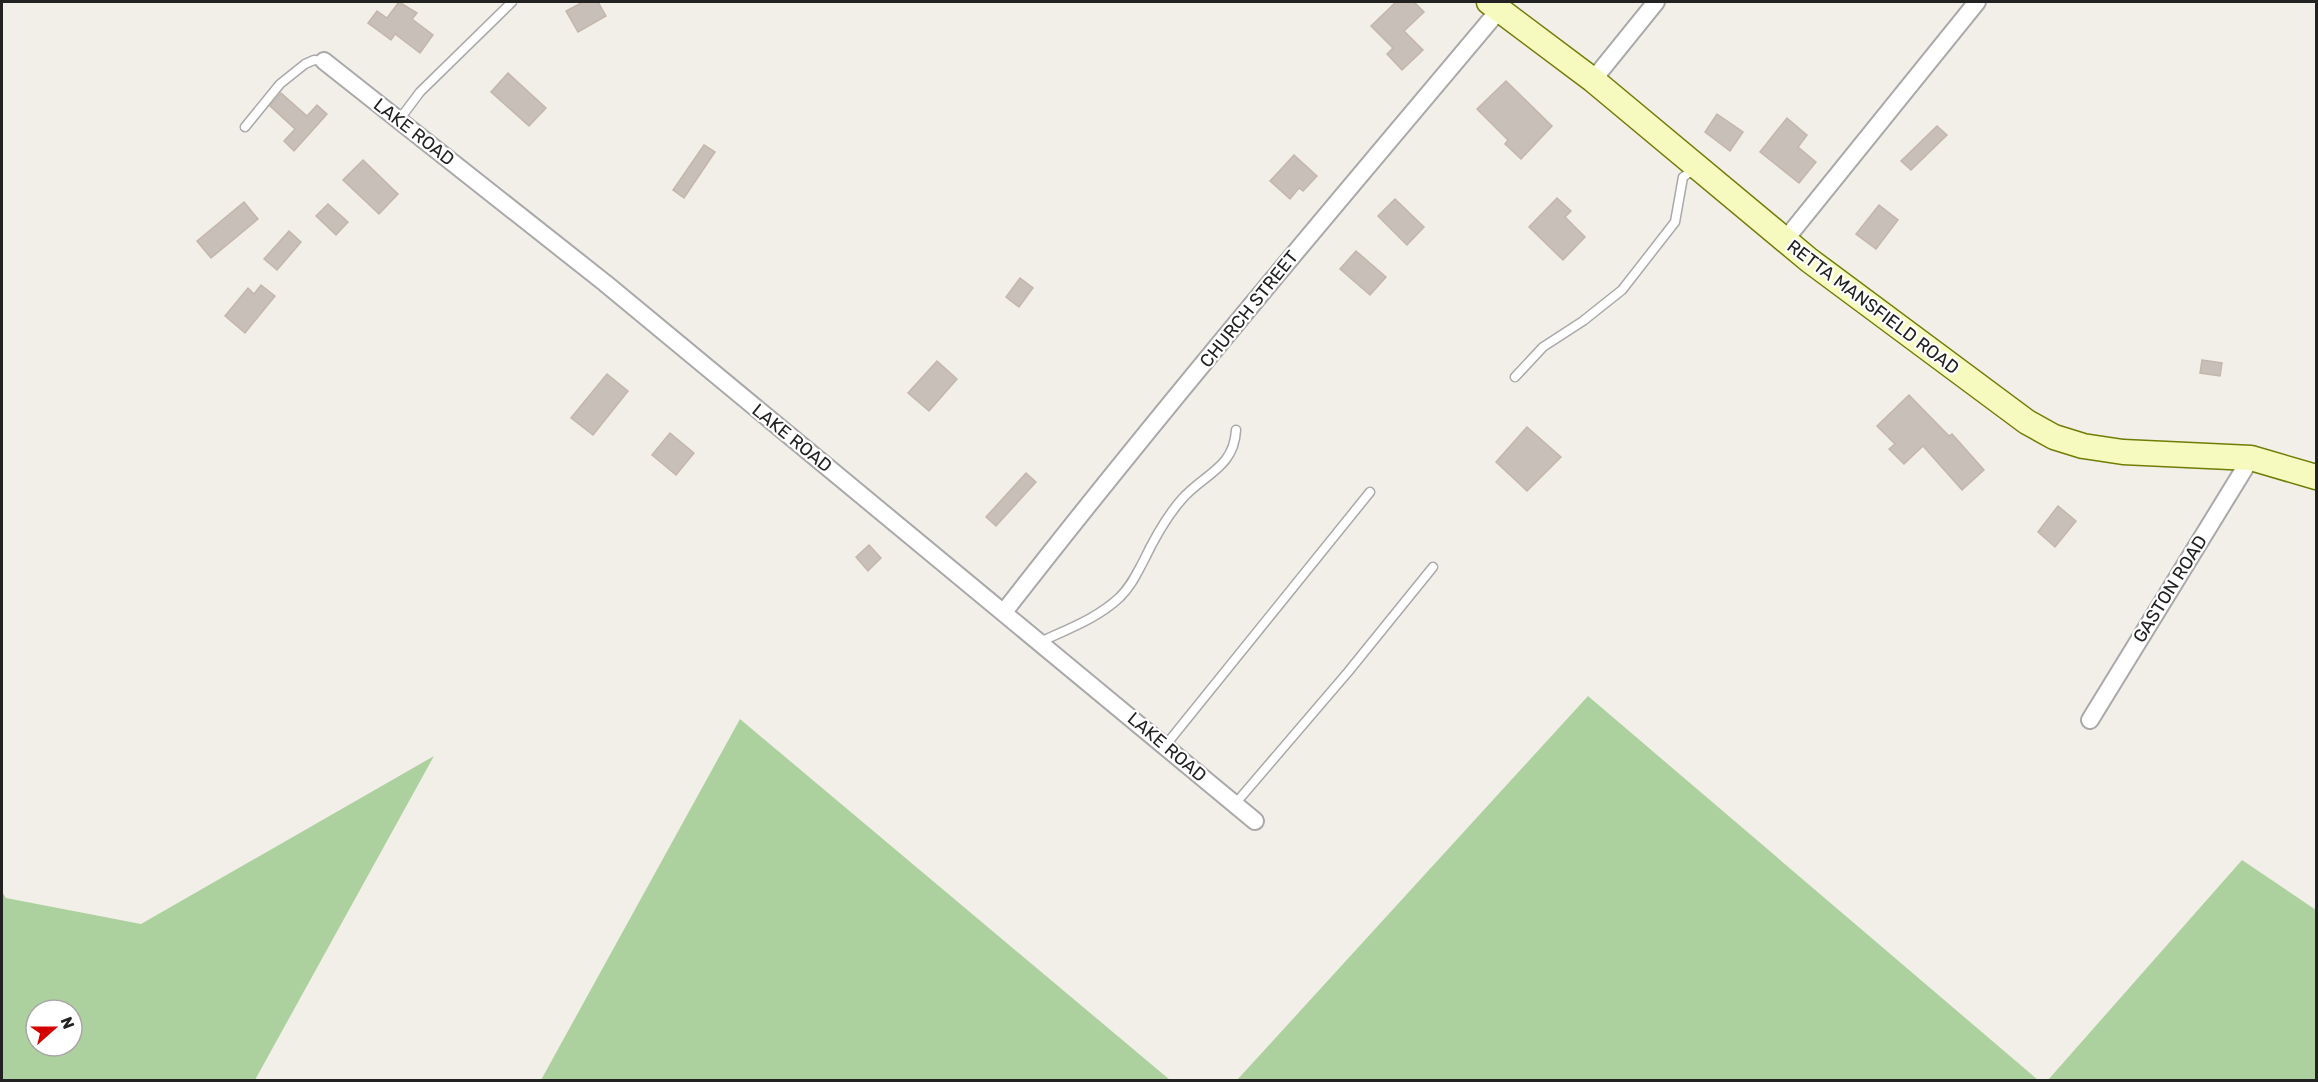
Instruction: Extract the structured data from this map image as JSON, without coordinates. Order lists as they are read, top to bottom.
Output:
{
  "streets": {
    "street": [
      "LAKE ROAD",
      "RETTA MANSFIELD ROAD",
      "CHURCH STREET",
      "GASTON ROAD"
    ]
  },
  "crossings": [
    ["LAKE ROAD", "CHURCH STREET"],
    ["RETTA MANSFIELD ROAD", "CHURCH STREET"],
    ["RETTA MANSFIELD ROAD", "GASTON ROAD"]
  ],
  "north": "right"
}
